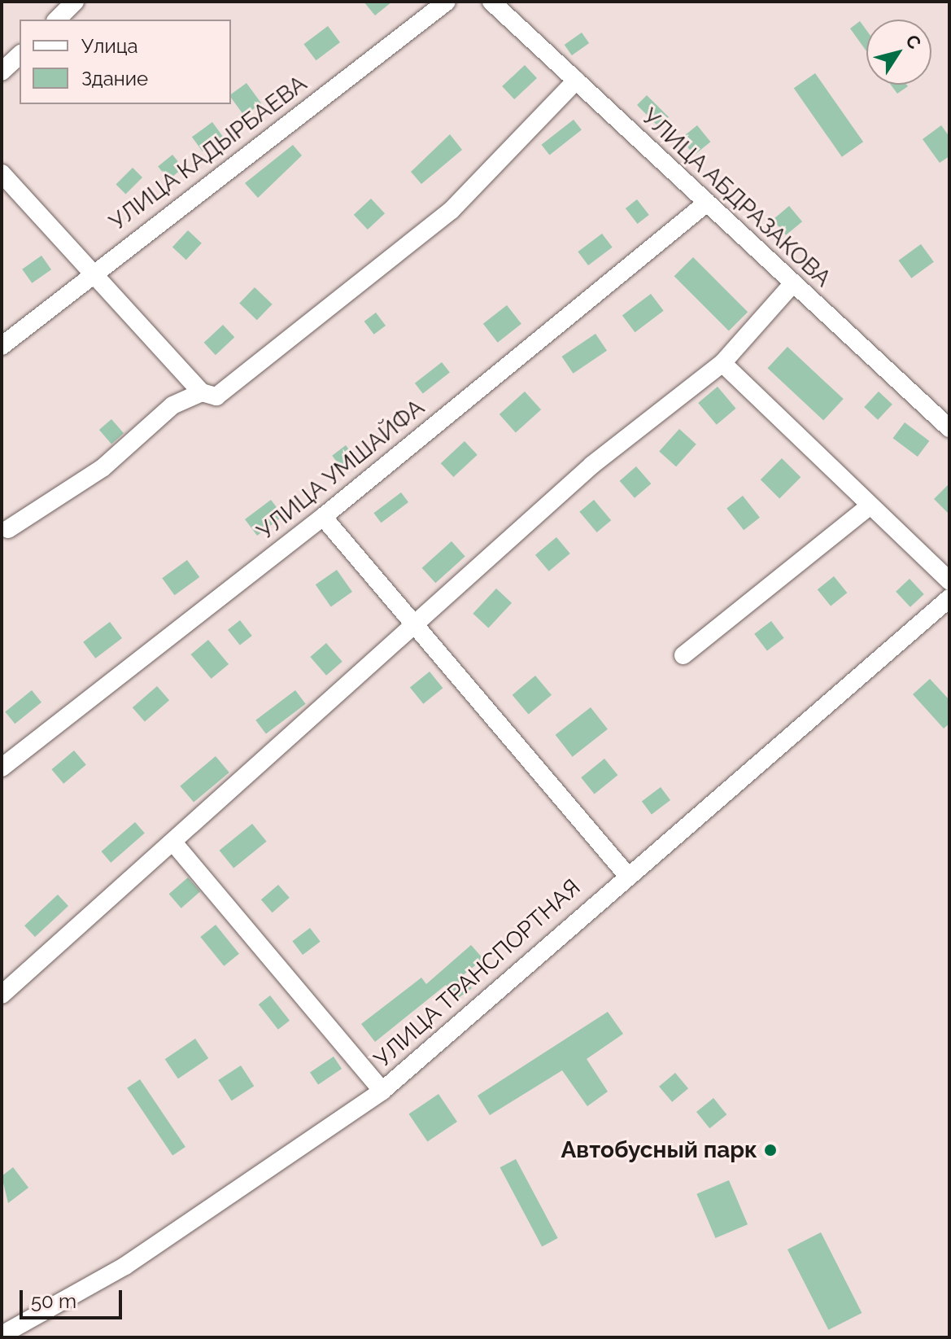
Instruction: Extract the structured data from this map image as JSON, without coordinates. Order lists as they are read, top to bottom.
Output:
{
  "streets": {
    "street": [
      "УЛИЦА КАДЫРБАЕВА",
      "УЛИЦА АБДРАЗАКОВА",
      "УЛИЦА УМШАЙФА",
      "УЛИЦА ТРАНСПОРТНАЯ"
    ]
  },
  "crossings": [
    ["УЛИЦА АБДРАЗАКОВА", "УЛИЦА УМШАЙФА"]
  ],
  "places": ["Автобусный парк"],
  "legend": ["Улица", "Здание"],
  "scale_bar": "50 m",
  "north": "top right"
}
